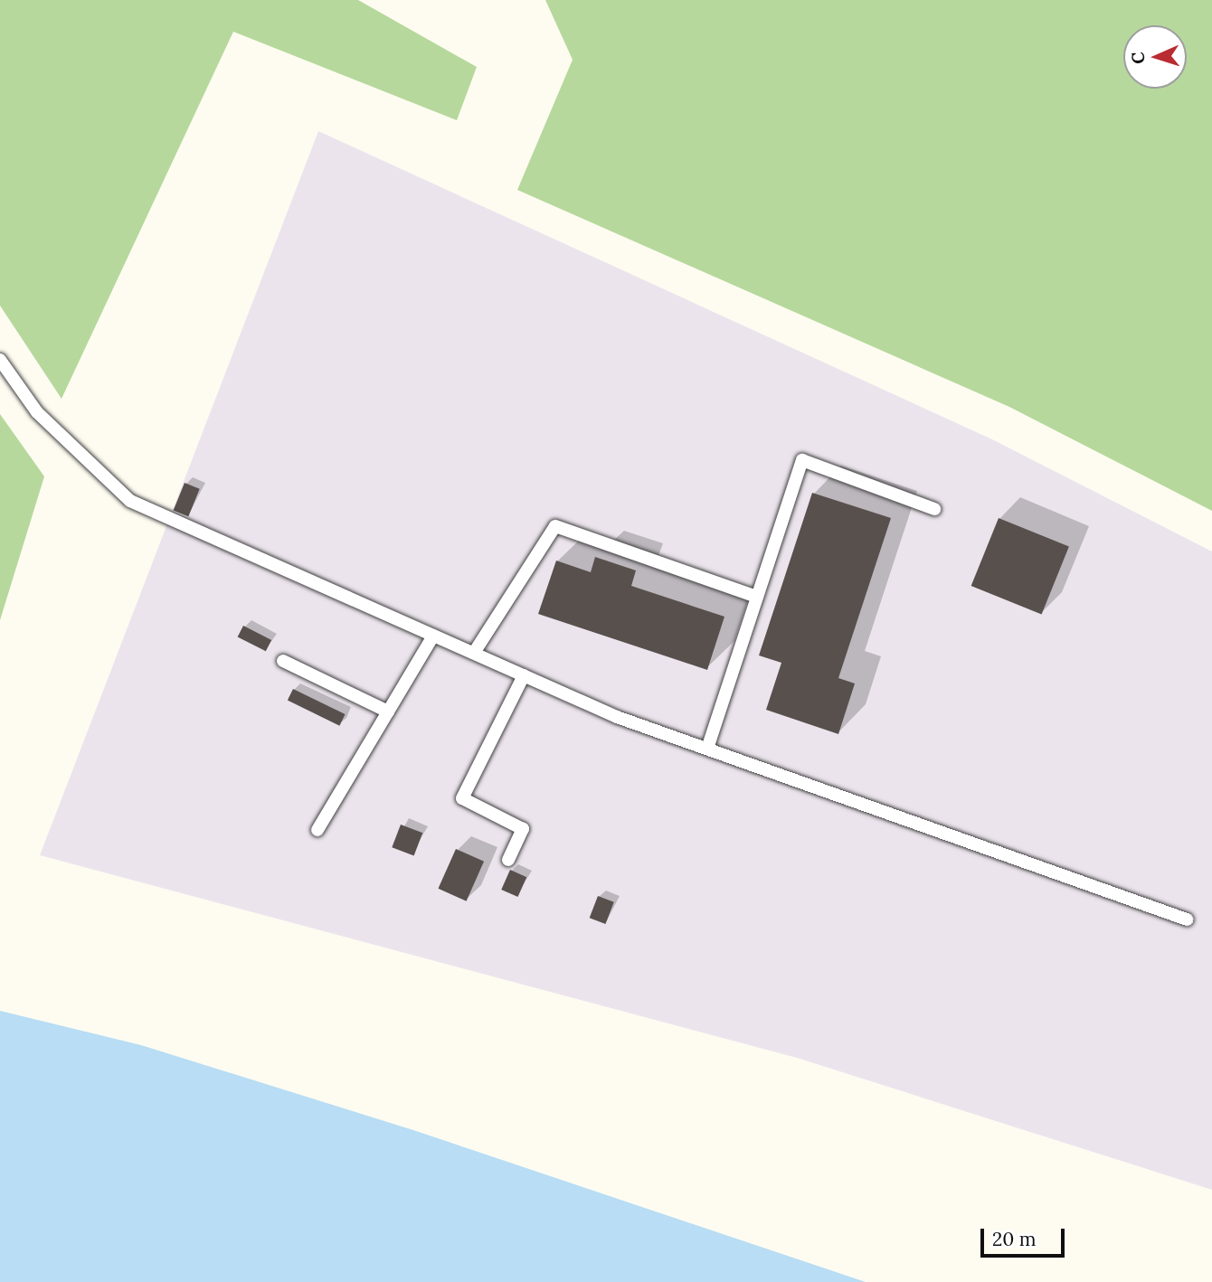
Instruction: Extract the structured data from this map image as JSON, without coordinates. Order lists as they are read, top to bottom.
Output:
{
  "scale_bar": "20 m",
  "north": "left"
}
